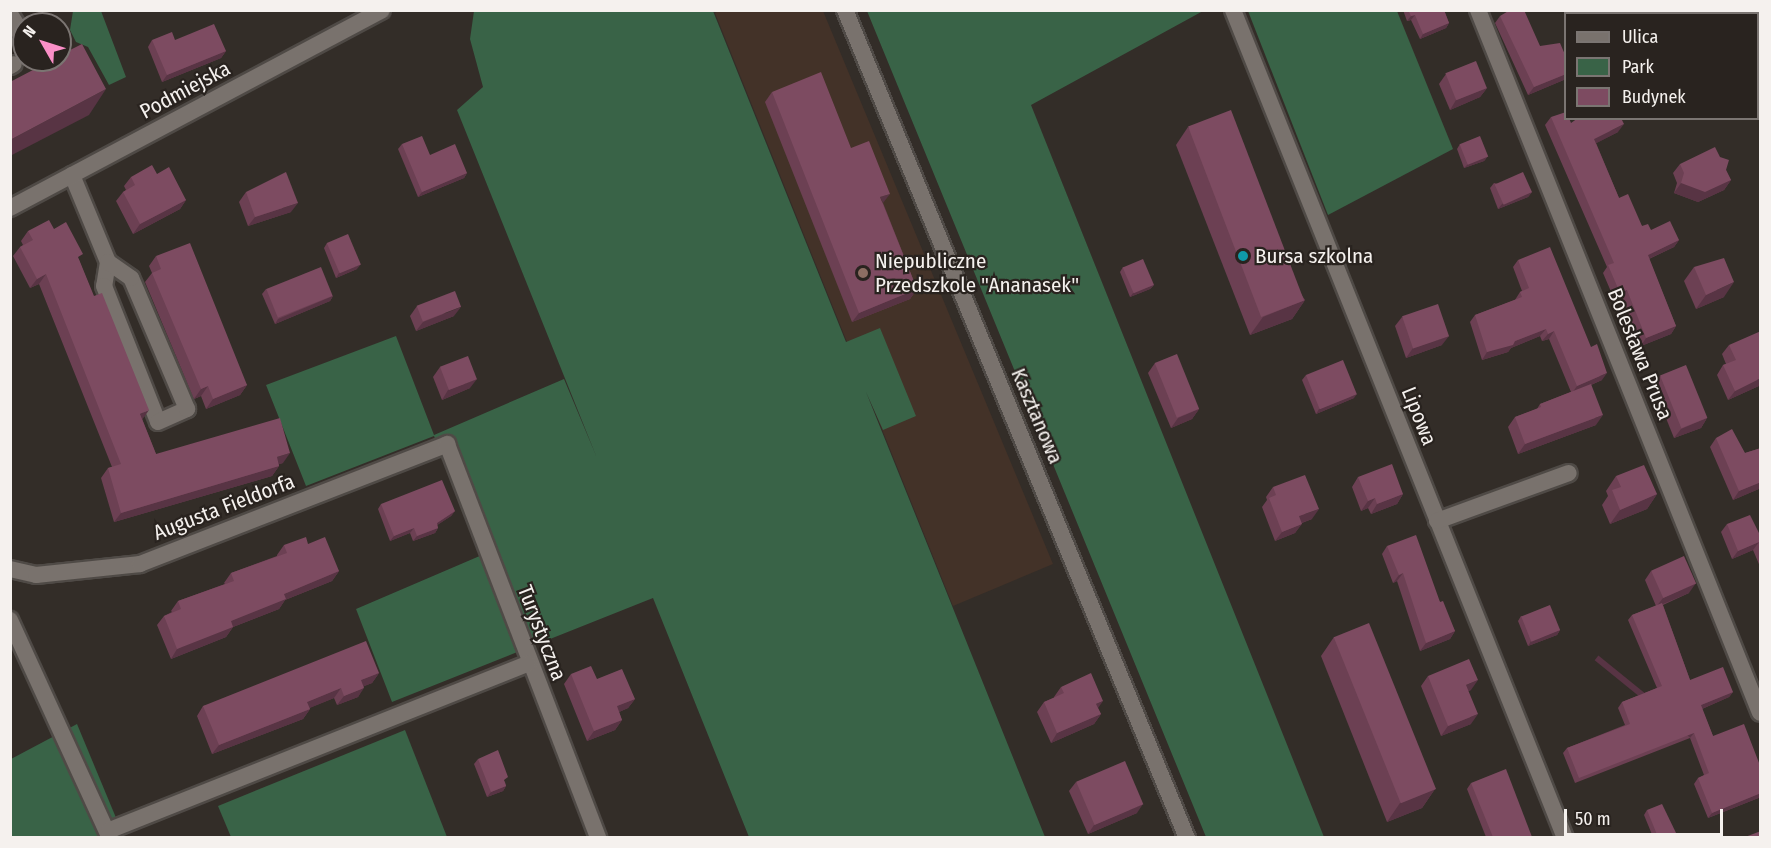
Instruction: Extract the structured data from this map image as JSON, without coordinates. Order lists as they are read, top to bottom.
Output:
{
  "streets": {
    "street": [
      "Podmiejska",
      "Bolesława Prusa",
      "Kasztanowa",
      "Lipowa",
      "Augusta Fieldorfa",
      "Turystyczna"
    ]
  },
  "crossings": [
    ["Augusta Fieldorfa", "Turystyczna"]
  ],
  "places": ["Bursa szkolna", "Niepubliczne Przedszkole \"Ananasek\""],
  "legend": ["Ulica", "Park", "Budynek"],
  "scale_bar": "50 m",
  "north": "top left"
}
